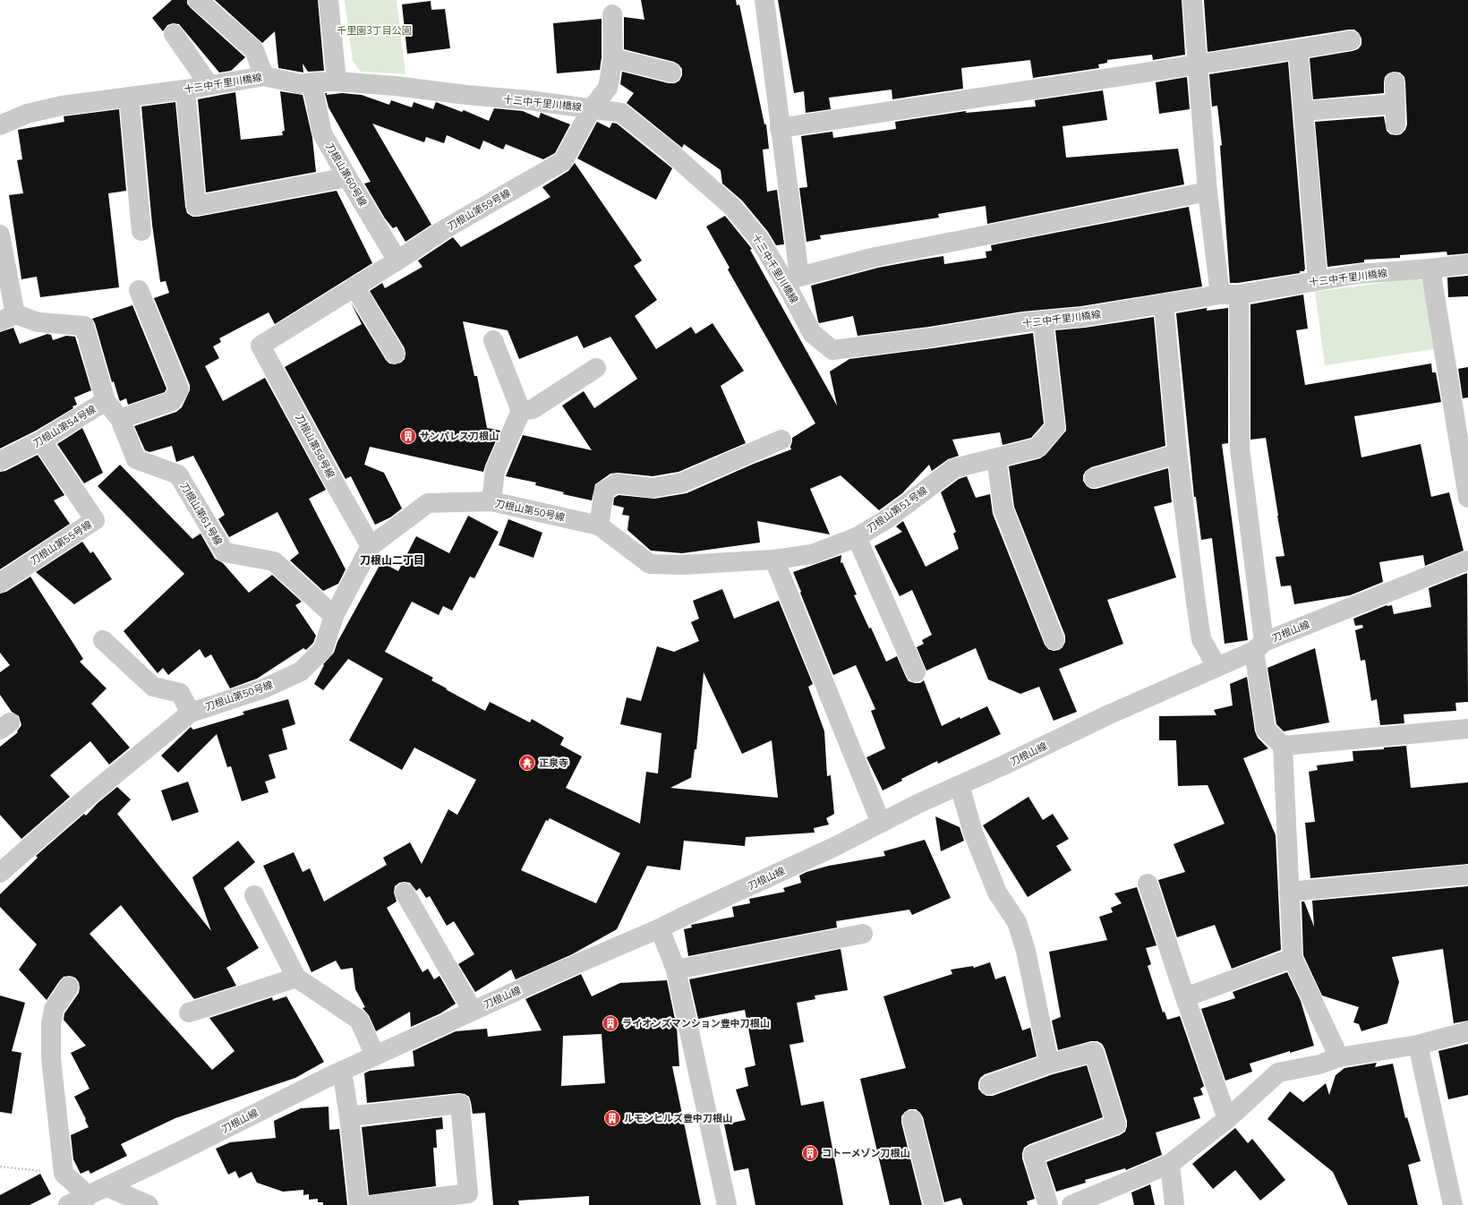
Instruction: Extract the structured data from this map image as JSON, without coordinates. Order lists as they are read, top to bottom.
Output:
{
  "streets": {
    "street": [
      "十三中千里川橋線",
      "刀根山第60号線",
      "刀根山第59号線",
      "刀根山第54号線",
      "刀根山第58号線",
      "刀根山第51号線",
      "刀根山第50号線",
      "刀根山第61号線",
      "刀根山第55号線",
      "刀根山線"
    ]
  },
  "crossings": [
    ["十三中千里川橋線", "刀根山第60号線"],
    ["十三中千里川橋線", "刀根山第59号線"],
    ["十三中千里川橋線", "刀根山第51号線"],
    ["刀根山第60号線", "刀根山第59号線"],
    ["刀根山第59号線", "刀根山第58号線"],
    ["刀根山第54号線", "刀根山第61号線"],
    ["刀根山第54号線", "刀根山第55号線"],
    ["刀根山第58号線", "刀根山第50号線"],
    ["刀根山第51号線", "刀根山第50号線"],
    ["刀根山第50号線", "刀根山第61号線"]
  ],
  "districts": ["刀根山二丁目"],
  "parks": ["千里園3丁目公園"],
  "places": {
    "building": [
      "サンパレス刀根山",
      "ライオンズマンション豊中刀根山",
      "ルモンヒルズ豊中刀根山",
      "コトーメゾン刀根山"
    ],
    "temple": ["正泉寺"]
  }
}
